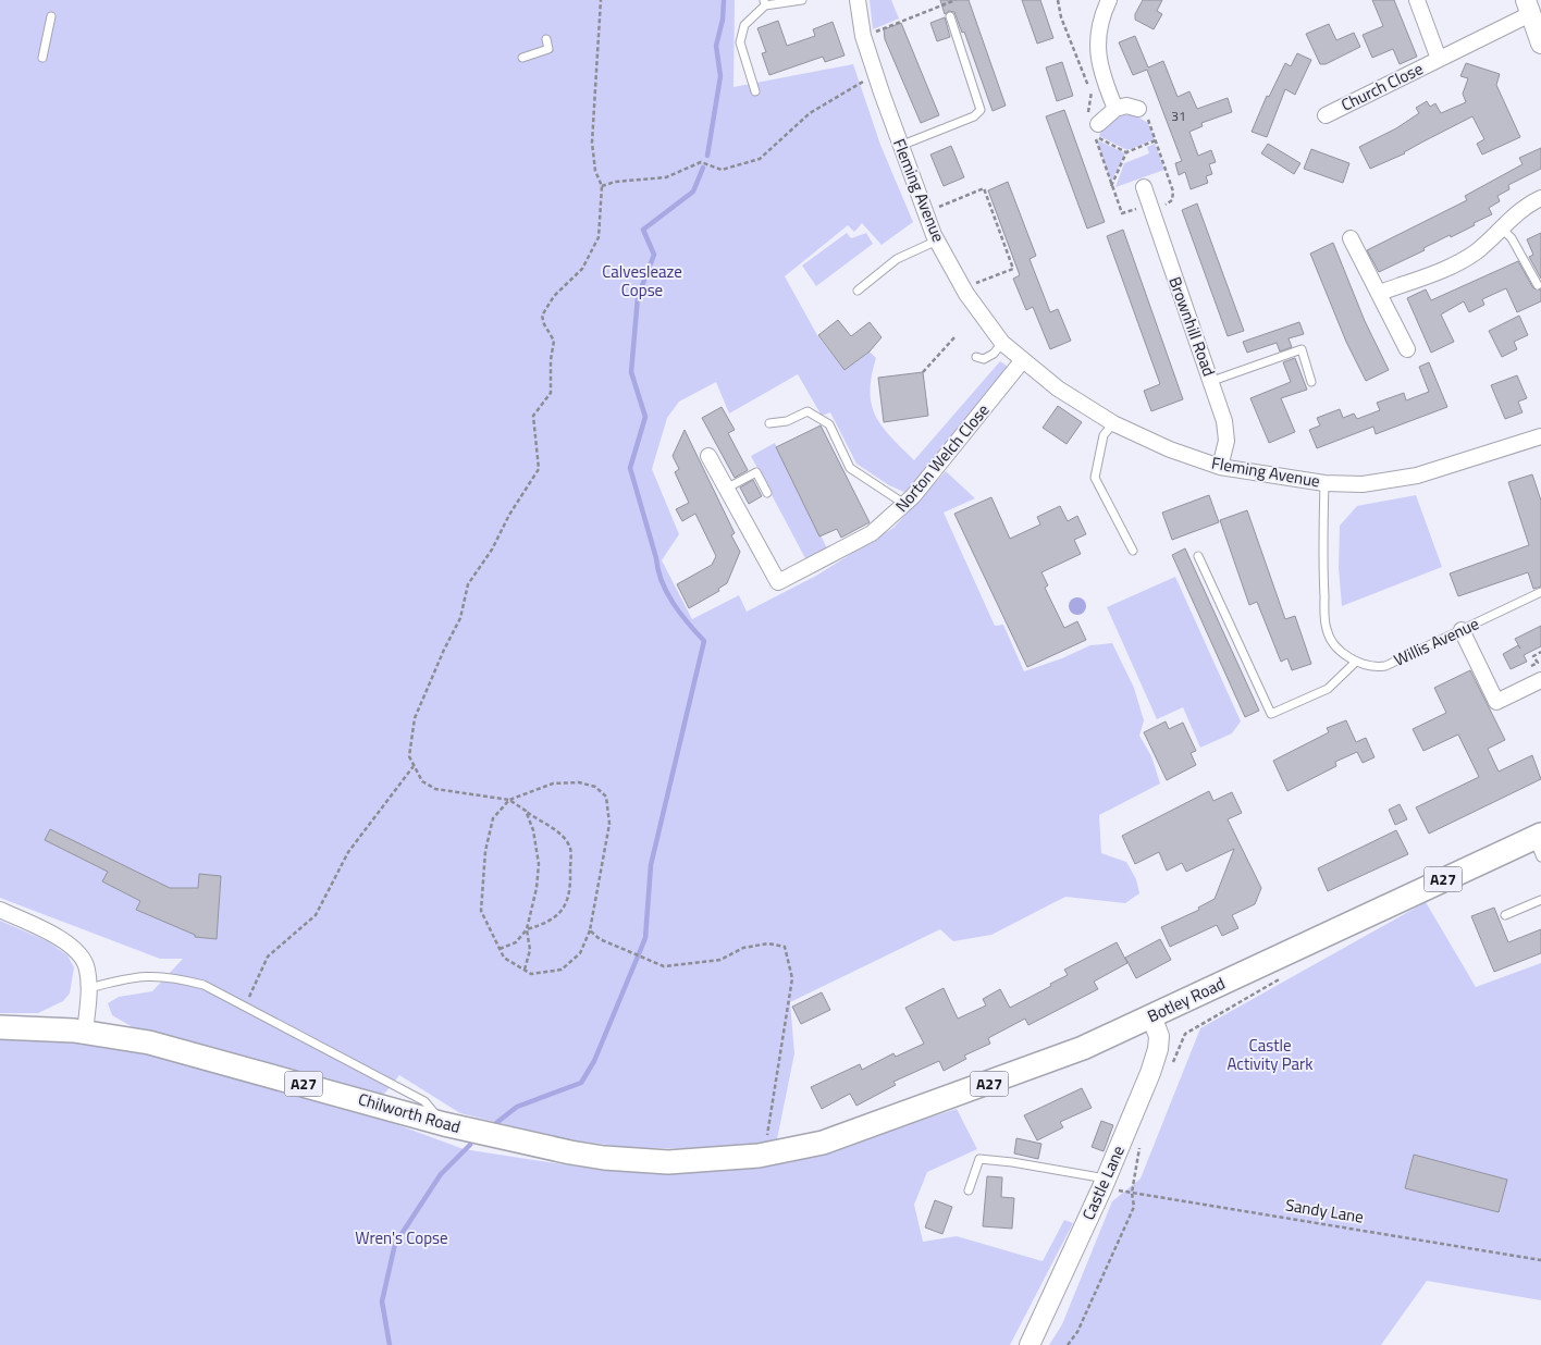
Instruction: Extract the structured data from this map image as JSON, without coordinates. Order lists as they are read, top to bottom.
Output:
{
  "streets": {
    "main road": ["A27", "Botley Road", "Chilworth Road"],
    "street": [
      "Church Close",
      "Fleming Avenue",
      "Brownhill Road",
      "Norton Welch Close",
      "Castle Lane"
    ],
    "lane": ["Willis Avenue"],
    "path": ["Sandy Lane"]
  },
  "crossings": [
    ["Fleming Avenue", "Brownhill Road"],
    ["Fleming Avenue", "Norton Welch Close"],
    ["Fleming Avenue", "Willis Avenue"],
    ["Botley Road", "Chilworth Road"],
    ["Botley Road", "Castle Lane"],
    ["Castle Lane", "Sandy Lane"]
  ],
  "parks": ["Calvesleaze Copse", "Castle Activity Park", "Wren's Copse"],
  "house_numbers": ["31"]
}
